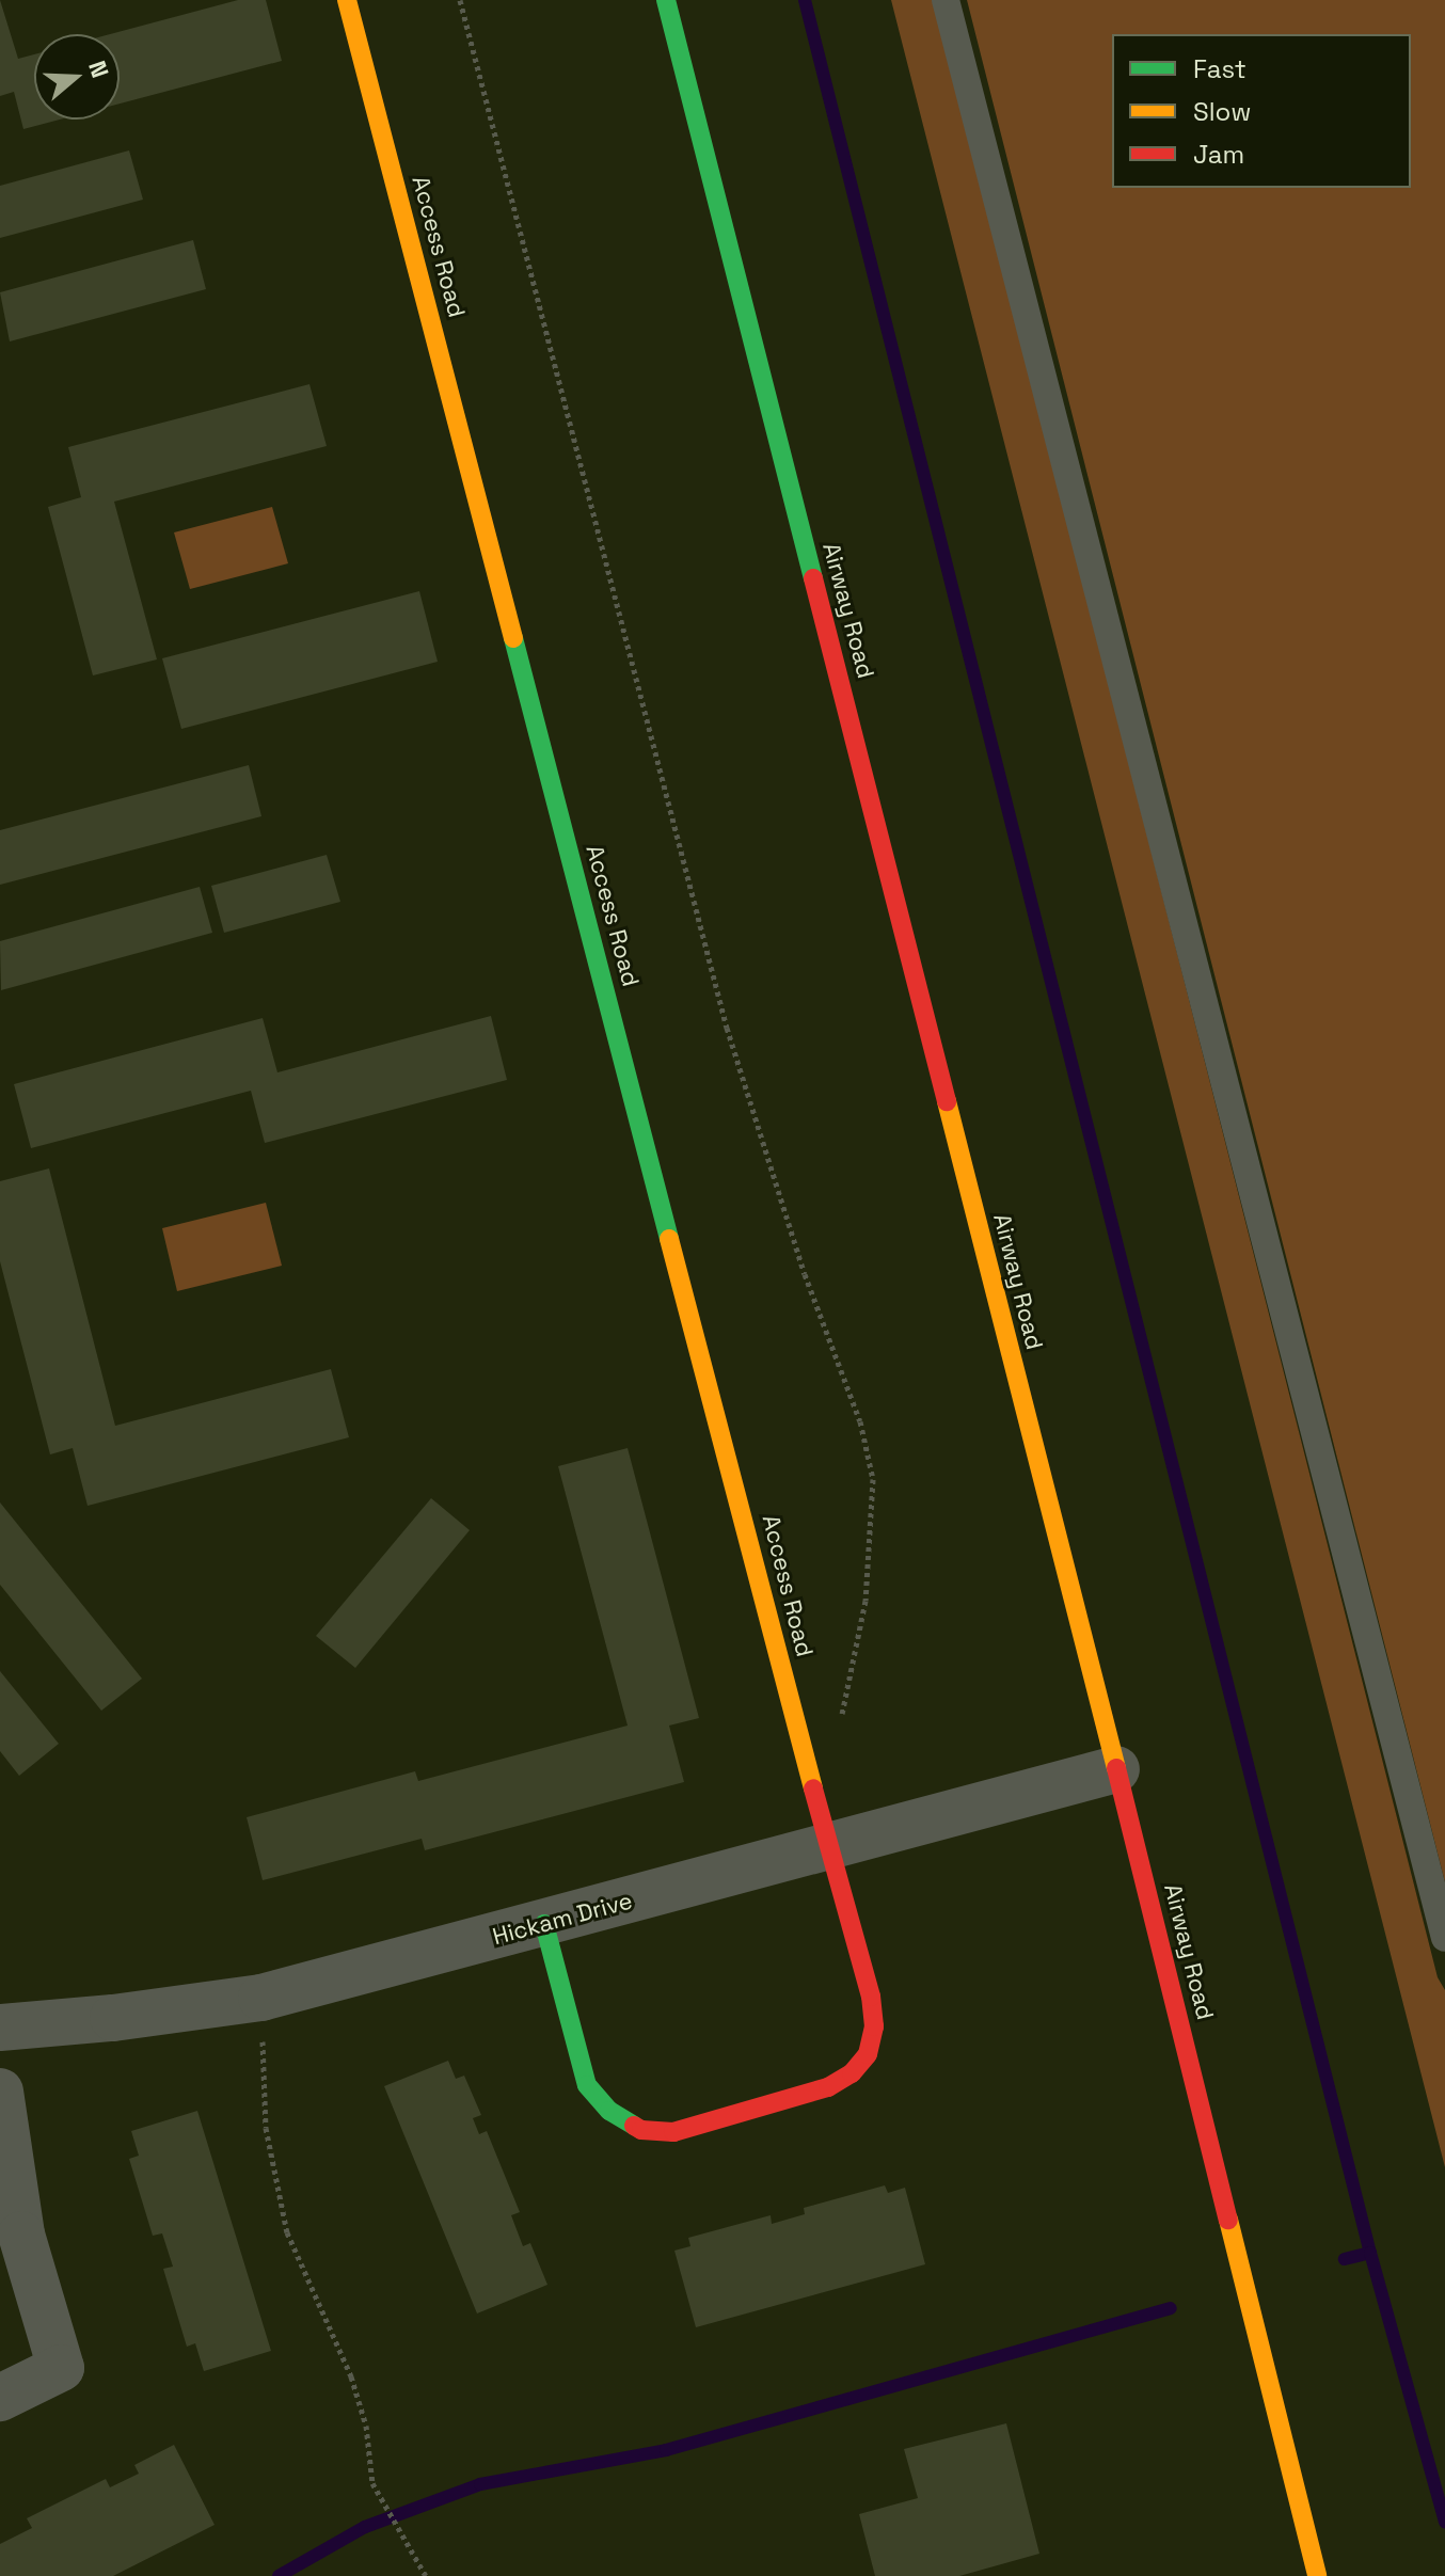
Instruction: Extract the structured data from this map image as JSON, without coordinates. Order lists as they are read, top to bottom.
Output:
{
  "streets": {
    "main road": ["Access Road", "Airway Road"],
    "street": ["Hickam Drive"]
  },
  "crossings": [
    ["Access Road", "Hickam Drive"],
    ["Airway Road", "Hickam Drive"]
  ],
  "legend": ["Fast", "Slow", "Jam"],
  "north": "right"
}
